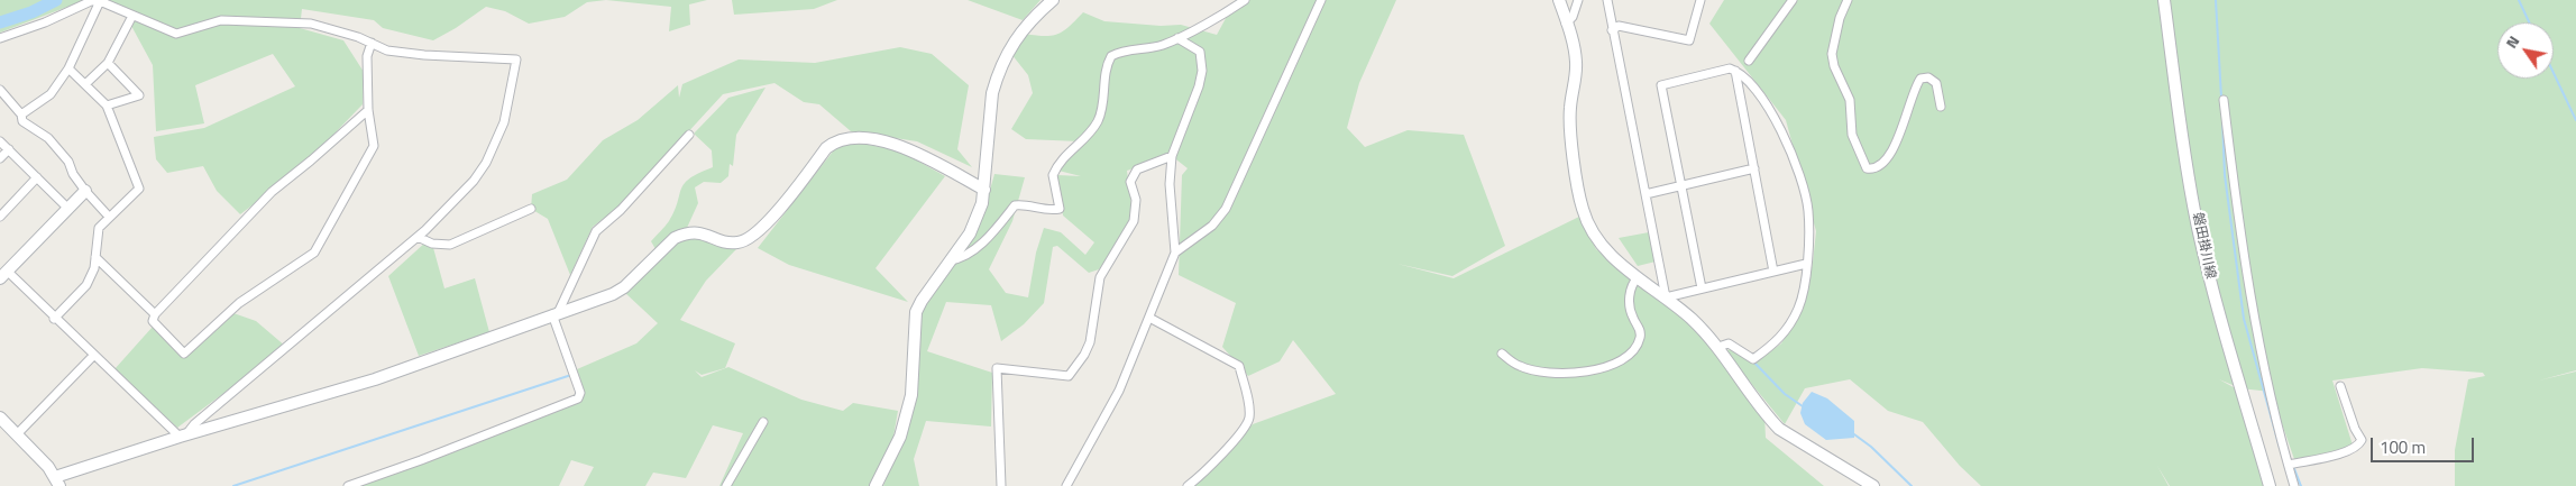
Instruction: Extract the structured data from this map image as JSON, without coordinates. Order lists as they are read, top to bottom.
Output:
{
  "streets": {
    "street": ["磐田掛川線"]
  },
  "scale_bar": "100 m",
  "north": "top left"
}
